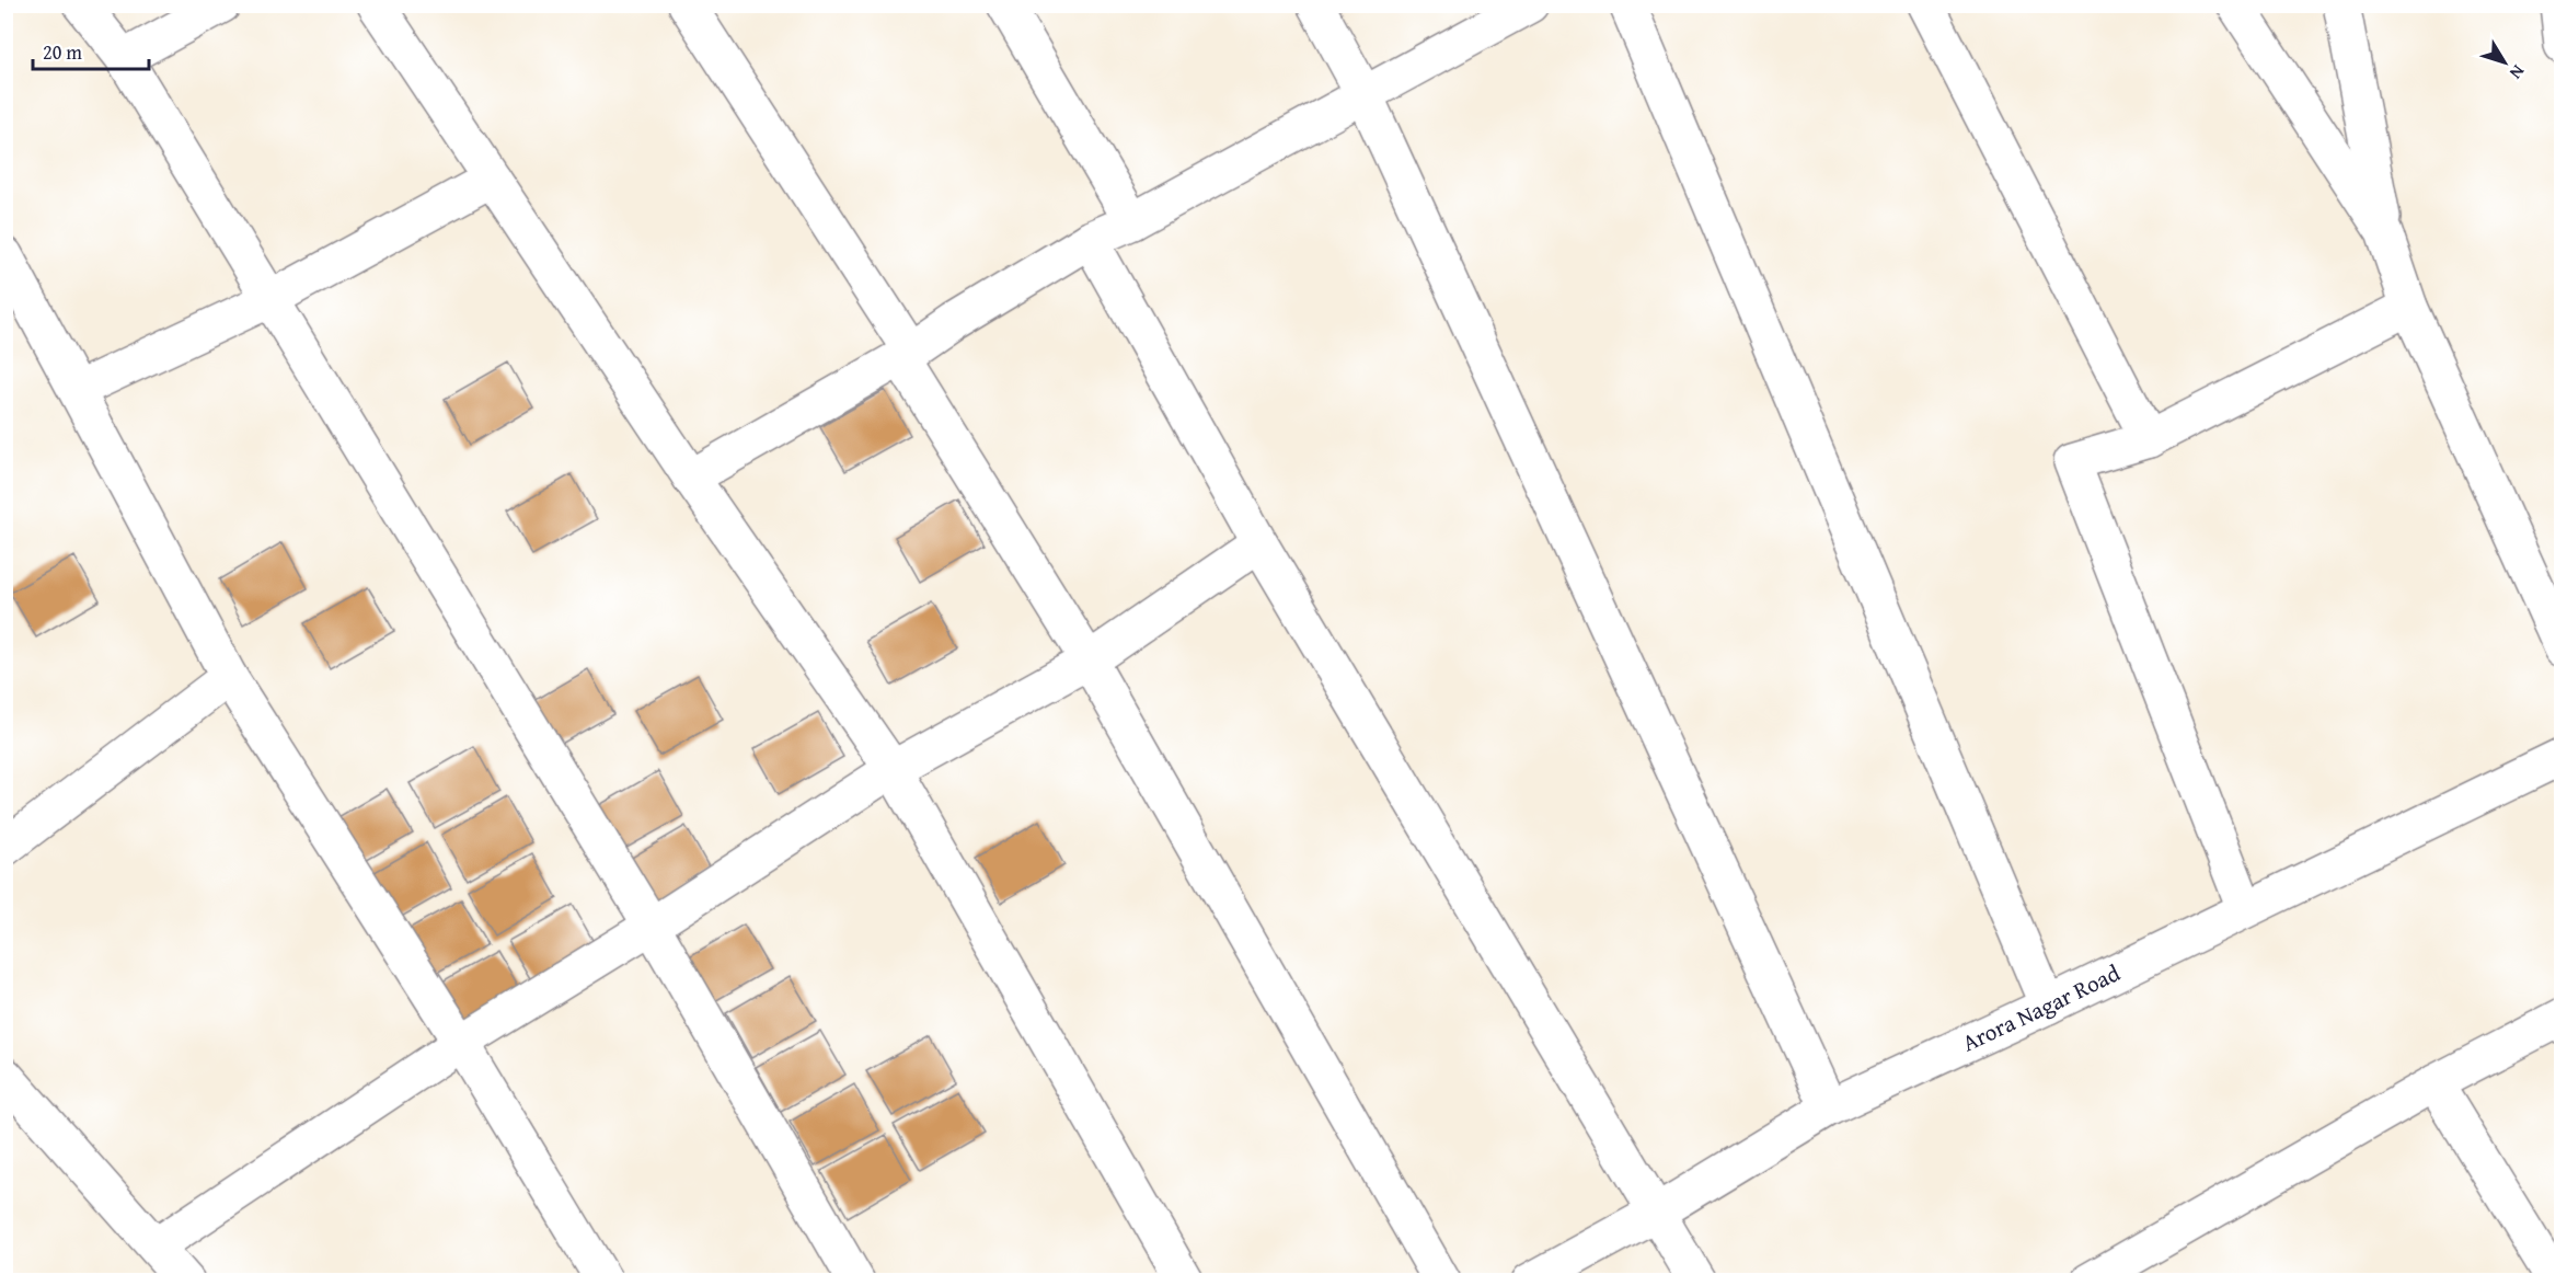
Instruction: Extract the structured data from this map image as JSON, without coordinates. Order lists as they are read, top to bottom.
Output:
{
  "streets": {
    "street": ["Arora Nagar Road"]
  },
  "scale_bar": "20 m",
  "north": "bottom right"
}
